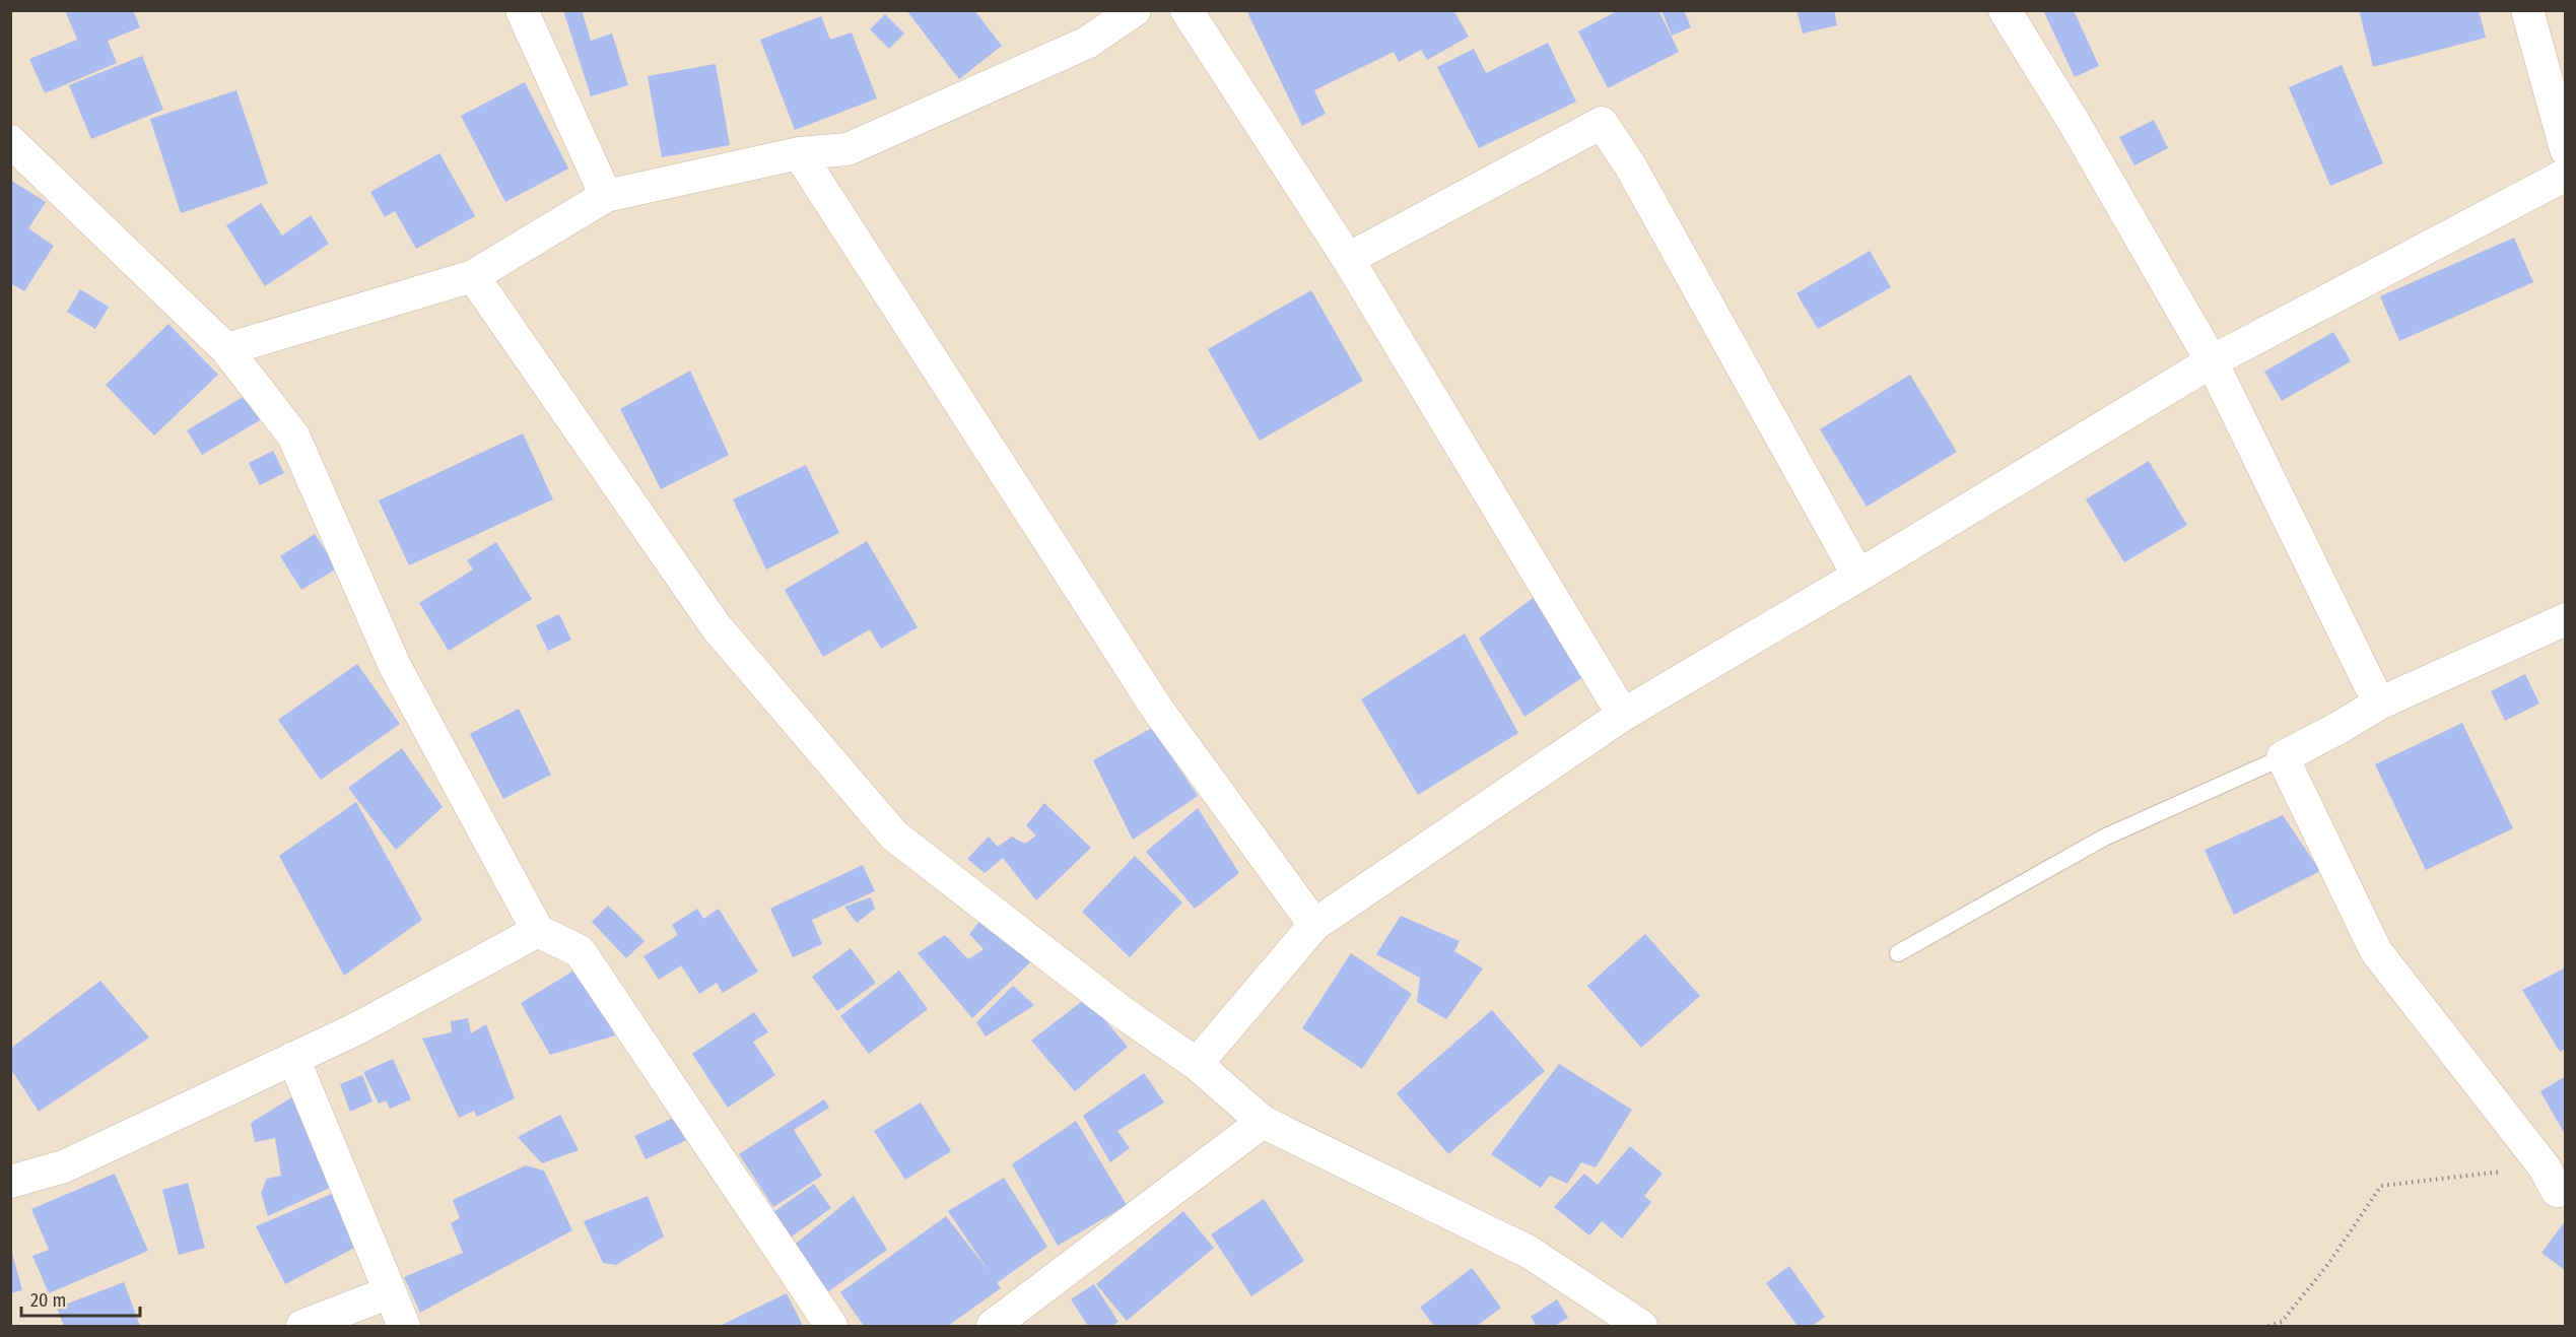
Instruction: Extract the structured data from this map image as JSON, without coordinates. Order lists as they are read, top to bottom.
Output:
{
  "scale_bar": "20 m"
}
